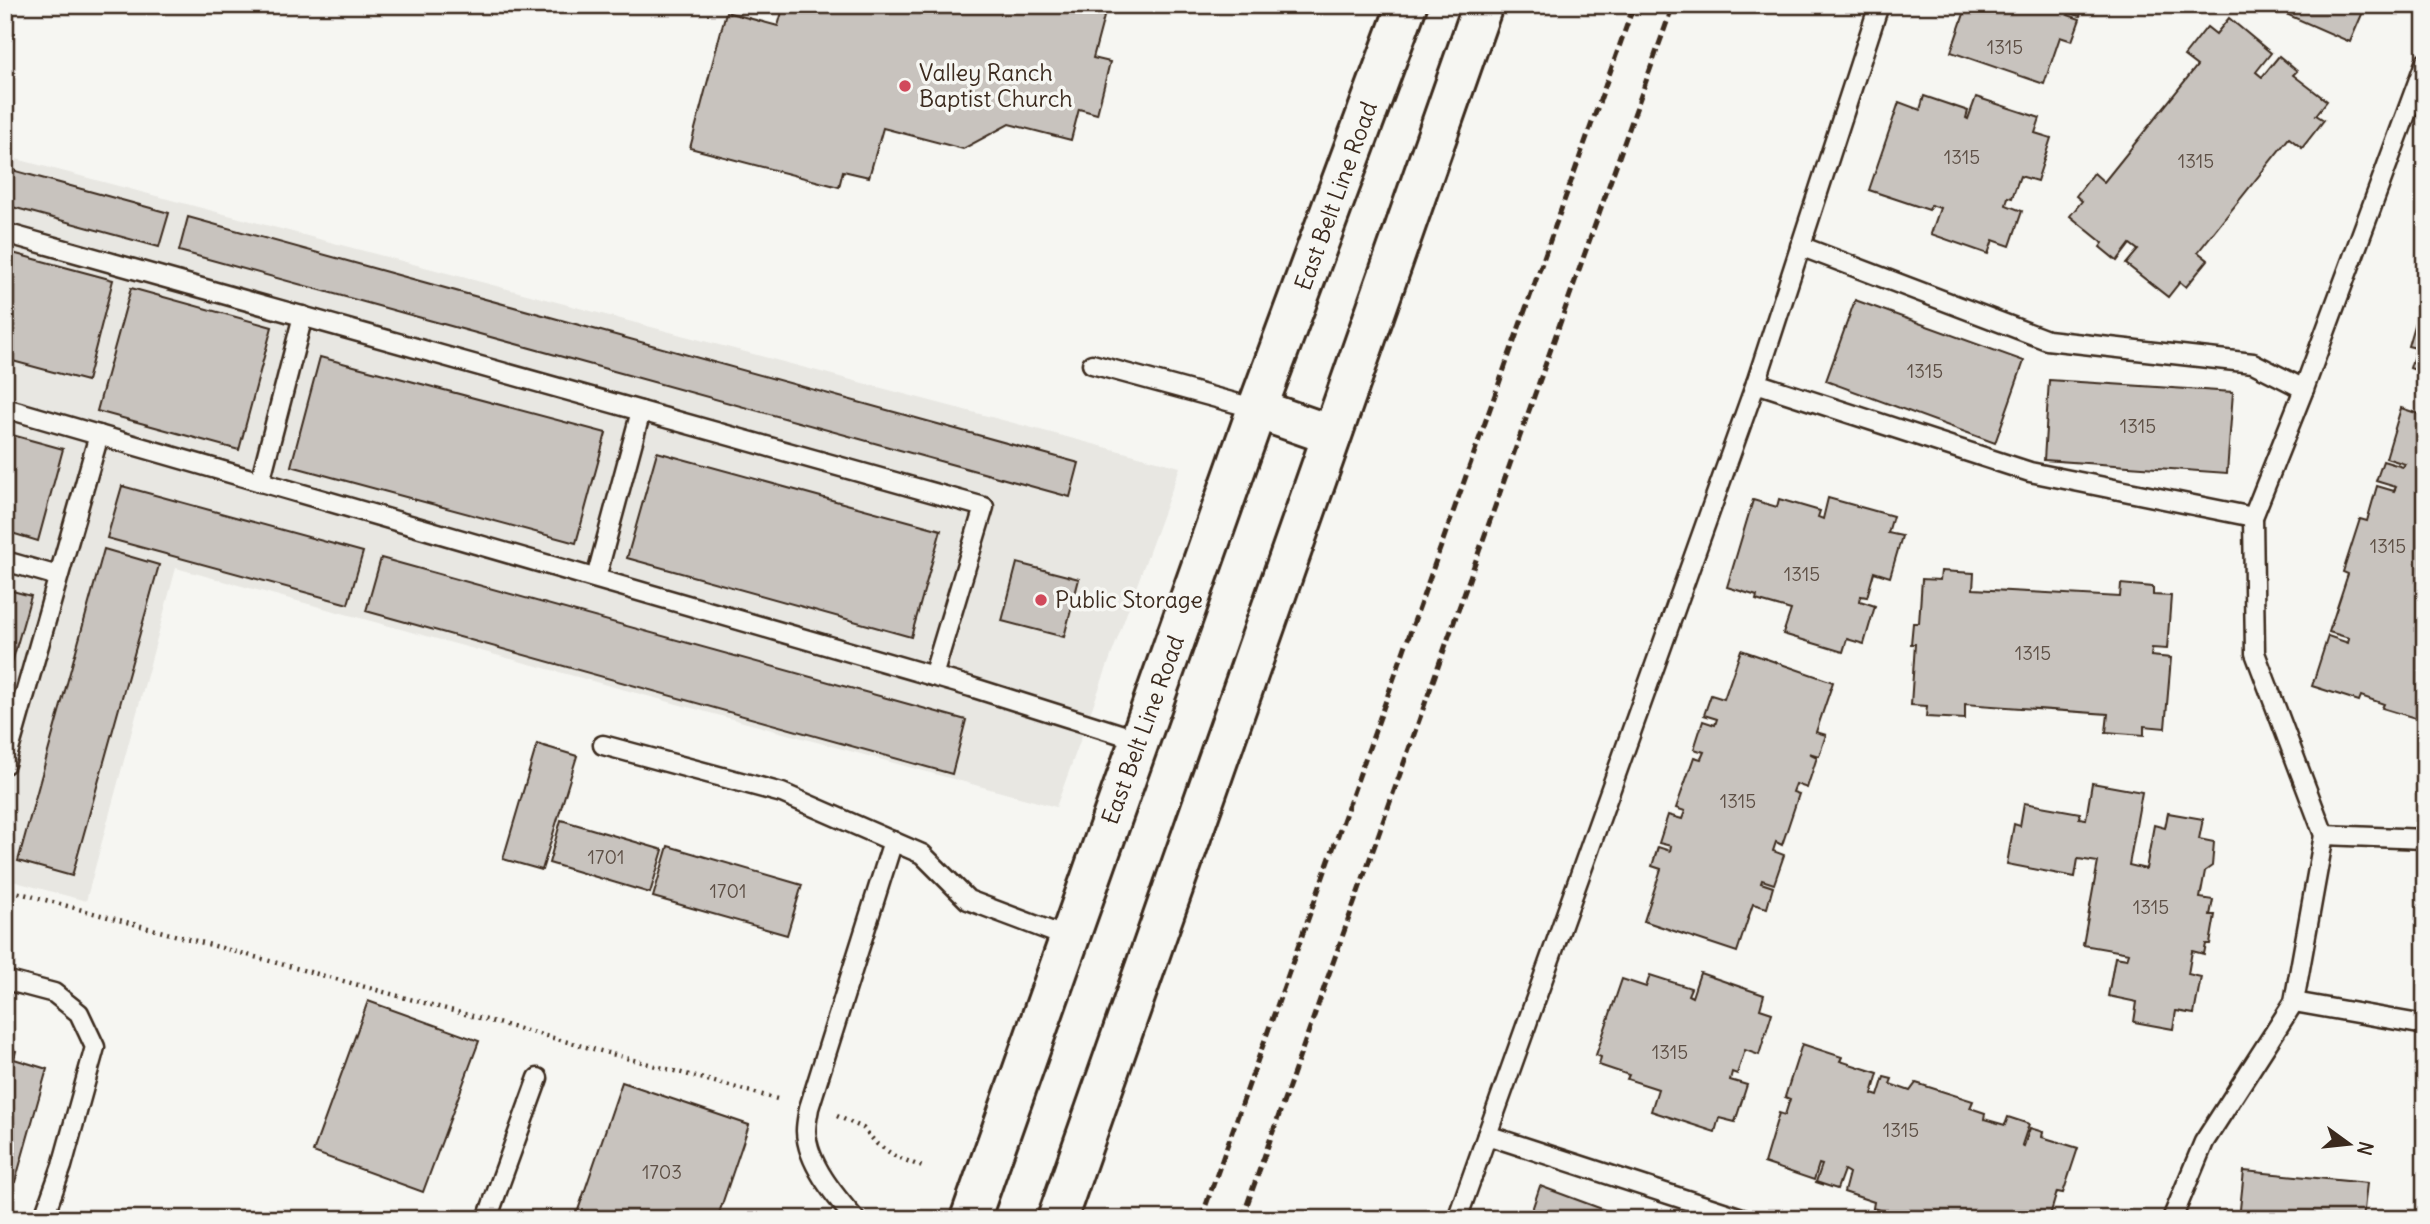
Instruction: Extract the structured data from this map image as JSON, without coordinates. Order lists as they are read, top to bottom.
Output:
{
  "streets": {
    "main road": ["East Belt Line Road"]
  },
  "places": ["Valley Ranch Baptist Church", "Public Storage"],
  "house_numbers": [
    "1315",
    "1315",
    "1315",
    "1315",
    "1315",
    "1315",
    "1315",
    "1315",
    "1315",
    "1701",
    "1701",
    "1315",
    "1315",
    "1315",
    "1703"
  ],
  "north": "right"
}
